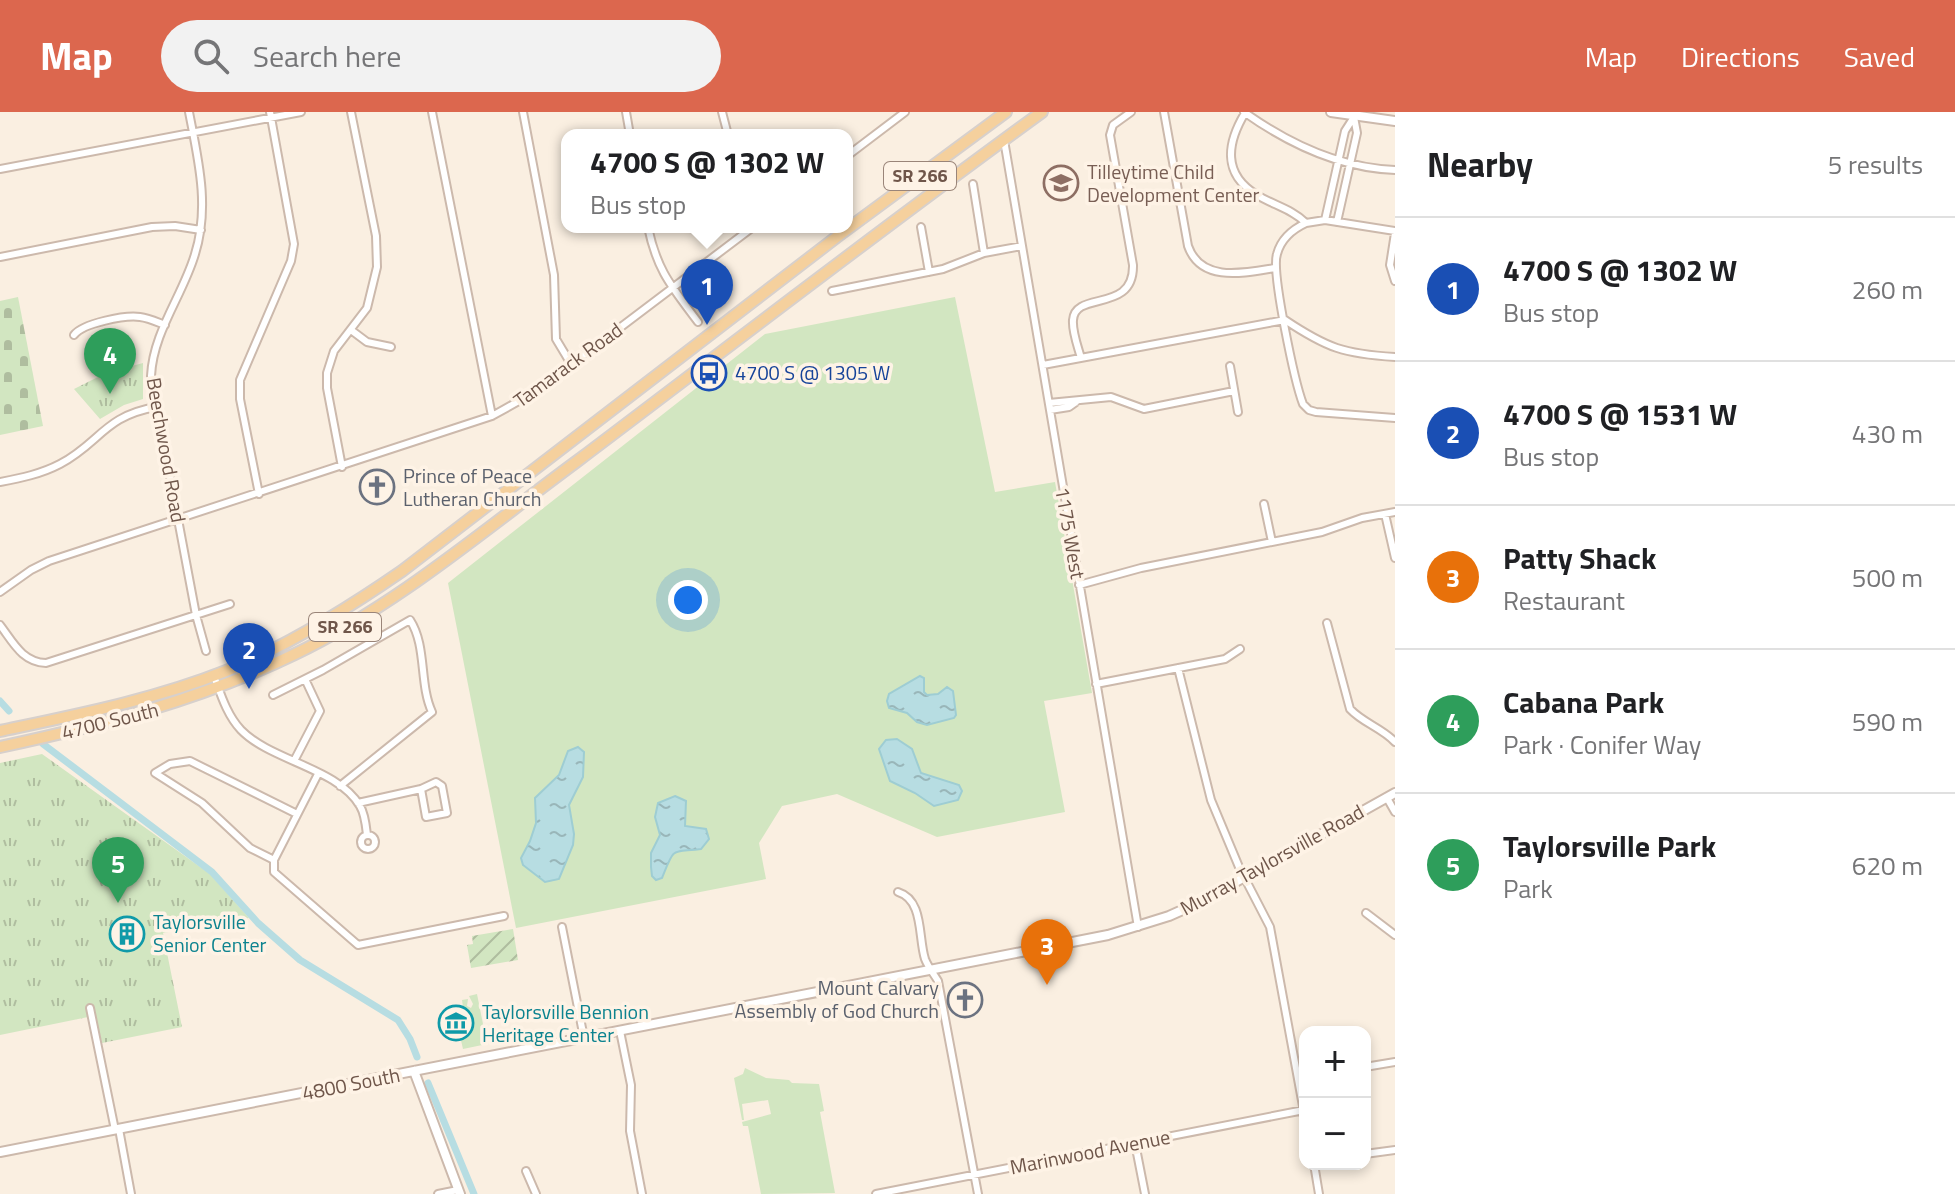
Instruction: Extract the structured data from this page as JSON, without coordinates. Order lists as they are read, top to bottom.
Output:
{
  "streets": {
    "main road": ["SR 266", "4700 South"],
    "street": [
      "Tamarack Road",
      "Beechwood Road",
      "1175 West",
      "Murray Taylorsville Road",
      "4800 South",
      "Marinwood Avenue"
    ]
  },
  "crossings": [
    ["SR 266", "1175 West"],
    ["SR 266", "4700 South"],
    ["Tamarack Road", "Beechwood Road"],
    ["1175 West", "Murray Taylorsville Road"],
    ["Murray Taylorsville Road", "4800 South"]
  ],
  "places": {
    "school or university": ["Tilleytime Child Development Center"],
    "bus stop": ["4700 S @ 1305 W"],
    "church": ["Prince of Peace Lutheran Church", "Mount Calvary Assembly of God Church"],
    "building": ["Taylorsville Senior Center"],
    "museum": ["Taylorsville Bennion Heritage Center"]
  },
  "page": {
    "header": "Map",
    "search": "Search here",
    "nav": ["Map", "Directions", "Saved"],
    "heading": ["Nearby", "5 results"],
    "popup": ["4700 S @ 1302 W", "Bus stop"],
    "list": [
      {
        "mark": "1",
        "name": "4700 S @ 1302 W",
        "note": "Bus stop",
        "value": "260 m"
      },
      {
        "mark": "2",
        "name": "4700 S @ 1531 W",
        "note": "Bus stop",
        "value": "430 m"
      },
      {
        "mark": "3",
        "name": "Patty Shack",
        "note": "Restaurant",
        "value": "500 m"
      },
      {
        "mark": "4",
        "name": "Cabana Park",
        "note": "Park · Conifer Way",
        "value": "590 m"
      },
      {
        "mark": "5",
        "name": "Taylorsville Park",
        "note": "Park",
        "value": "620 m"
      }
    ],
    "pins": [
      "1",
      "4",
      "2",
      "5",
      "3"
    ],
    "map_buttons": ["+", "−"]
  }
}
